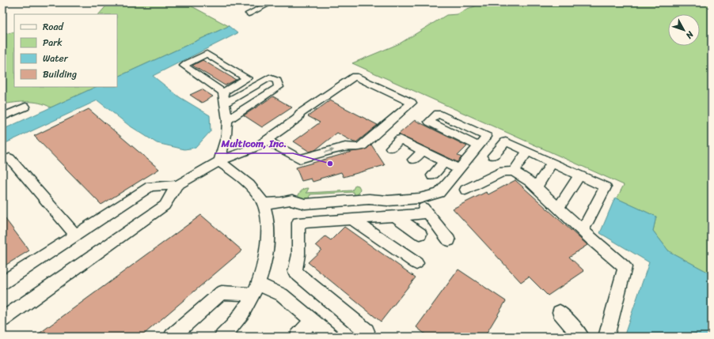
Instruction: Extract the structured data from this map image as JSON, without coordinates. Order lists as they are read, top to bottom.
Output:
{
  "places": ["Multicom, Inc."],
  "legend": [
    "Road",
    "Park",
    "Water",
    "Building"
  ],
  "north": "bottom right"
}
